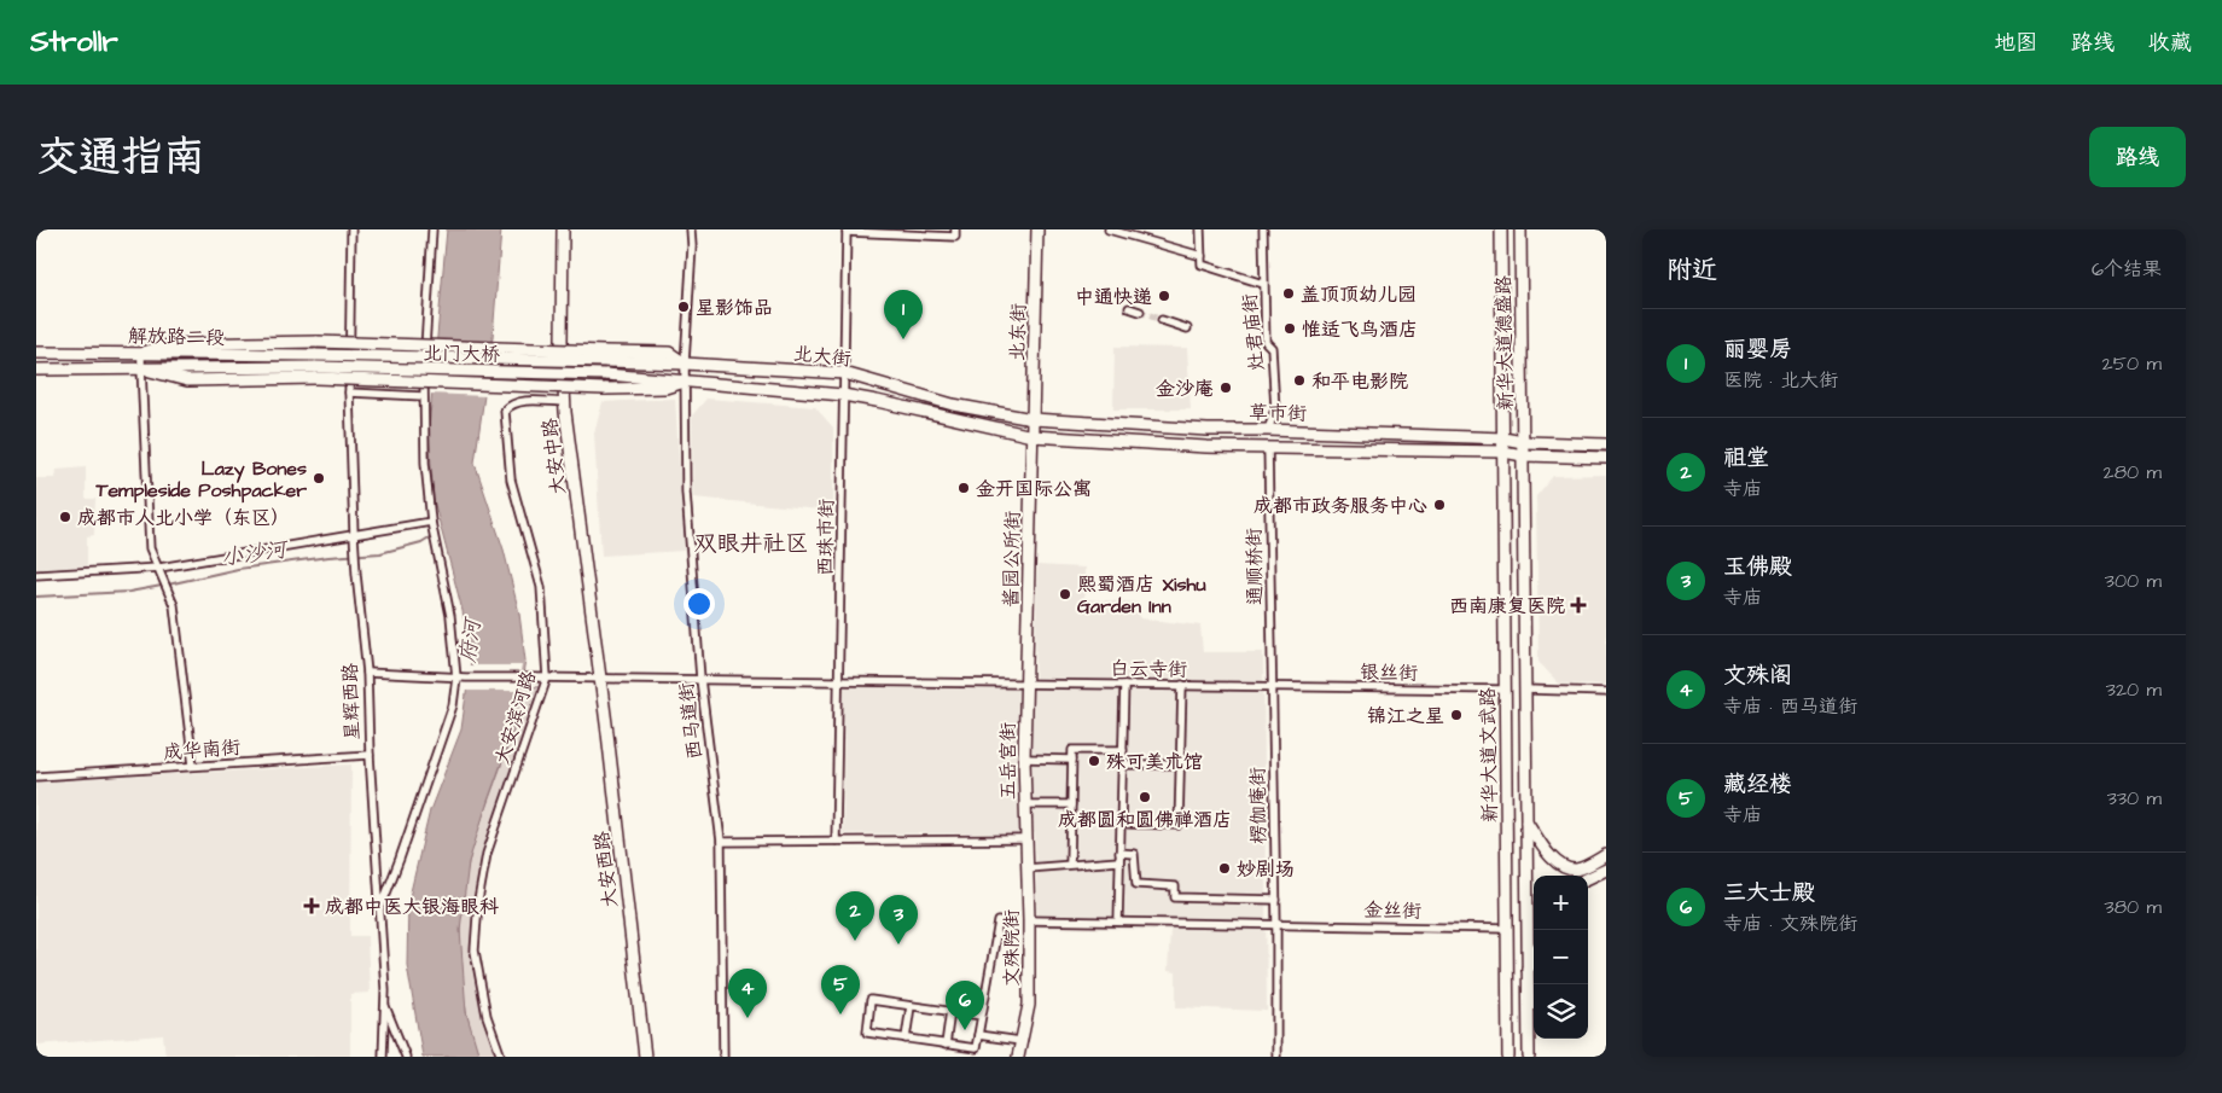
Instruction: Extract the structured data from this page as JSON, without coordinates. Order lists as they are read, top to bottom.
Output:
{
  "streets": {
    "main road": [
      "北东街",
      "解放路二段",
      "新华大道德盛路",
      "北门大桥",
      "北大街",
      "草市街",
      "大安中路",
      "酱园公所街",
      "新华大道文武路",
      "五岳宫街",
      "大安西路",
      "文殊院街"
    ],
    "street": [
      "灶君庙街",
      "西珠市街",
      "通顺桥街",
      "白云寺街",
      "银丝街",
      "星辉西路",
      "大安滨河路",
      "西马道街",
      "成华南街",
      "楞伽庵街",
      "金丝街"
    ]
  },
  "crossings": [
    ["北东街", "北大街"],
    ["北东街", "草市街"],
    ["北东街", "酱园公所街"],
    ["灶君庙街", "草市街"],
    ["解放路二段", "北门大桥"],
    ["新华大道德盛路", "草市街"],
    ["新华大道德盛路", "新华大道文武路"],
    ["北门大桥", "北大街"],
    ["北大街", "草市街"],
    ["北大街", "西珠市街"],
    ["北大街", "酱园公所街"],
    ["北大街", "西马道街"],
    ["草市街", "酱园公所街"],
    ["草市街", "通顺桥街"],
    ["草市街", "新华大道文武路"],
    ["大安中路", "白云寺街"],
    ["大安中路", "大安滨河路"],
    ["大安中路", "大安西路"],
    ["西珠市街", "白云寺街"],
    ["酱园公所街", "白云寺街"],
    ["酱园公所街", "五岳宫街"],
    ["通顺桥街", "白云寺街"],
    ["通顺桥街", "银丝街"],
    ["通顺桥街", "楞伽庵街"],
    ["白云寺街", "银丝街"],
    ["白云寺街", "星辉西路"],
    ["白云寺街", "大安滨河路"],
    ["白云寺街", "西马道街"],
    ["白云寺街", "五岳宫街"],
    ["白云寺街", "楞伽庵街"],
    ["白云寺街", "大安西路"],
    ["银丝街", "新华大道文武路"],
    ["银丝街", "楞伽庵街"],
    ["星辉西路", "成华南街"],
    ["新华大道文武路", "金丝街"],
    ["五岳宫街", "文殊院街"],
    ["楞伽庵街", "金丝街"],
    ["金丝街", "文殊院街"]
  ],
  "districts": ["双眼井社区"],
  "water": ["小沙河", "府河"],
  "places": {
    "other": [
      "盖顶顶幼儿园",
      "中通快递",
      "星影饰品",
      "惟适飞鸟酒店",
      "和平电影院",
      "金沙庵",
      "Lazy Bones Templeside Poshpacker",
      "金开国际公寓",
      "成都市政务服务中心",
      "成都市人北小学（东区）",
      "熙蜀酒店 Xishu Garden Inn",
      "锦江之星",
      "殊可美术馆",
      "成都圆和圆佛禅酒店",
      "妙剧场"
    ],
    "health": ["西南康复医院", "成都中医大银海眼科"]
  },
  "page": {
    "header": "Strollr",
    "nav": ["地图", "路线", "收藏"],
    "title": "交通指南",
    "buttons": "路线",
    "heading": ["附近", "6个结果"],
    "pins": [
      "1",
      "2",
      "3",
      "5",
      "4",
      "6"
    ],
    "list": [
      {
        "mark": "1",
        "name": "丽婴房",
        "note": "医院 · 北大街",
        "value": "250 m"
      },
      {
        "mark": "2",
        "name": "祖堂",
        "note": "寺庙",
        "value": "280 m"
      },
      {
        "mark": "3",
        "name": "玉佛殿",
        "note": "寺庙",
        "value": "300 m"
      },
      {
        "mark": "4",
        "name": "文殊阁",
        "note": "寺庙 · 西马道街",
        "value": "320 m"
      },
      {
        "mark": "5",
        "name": "藏经楼",
        "note": "寺庙",
        "value": "330 m"
      },
      {
        "mark": "6",
        "name": "三大士殿",
        "note": "寺庙 · 文殊院街",
        "value": "380 m"
      }
    ],
    "map_buttons": ["+", "−"]
  }
}
